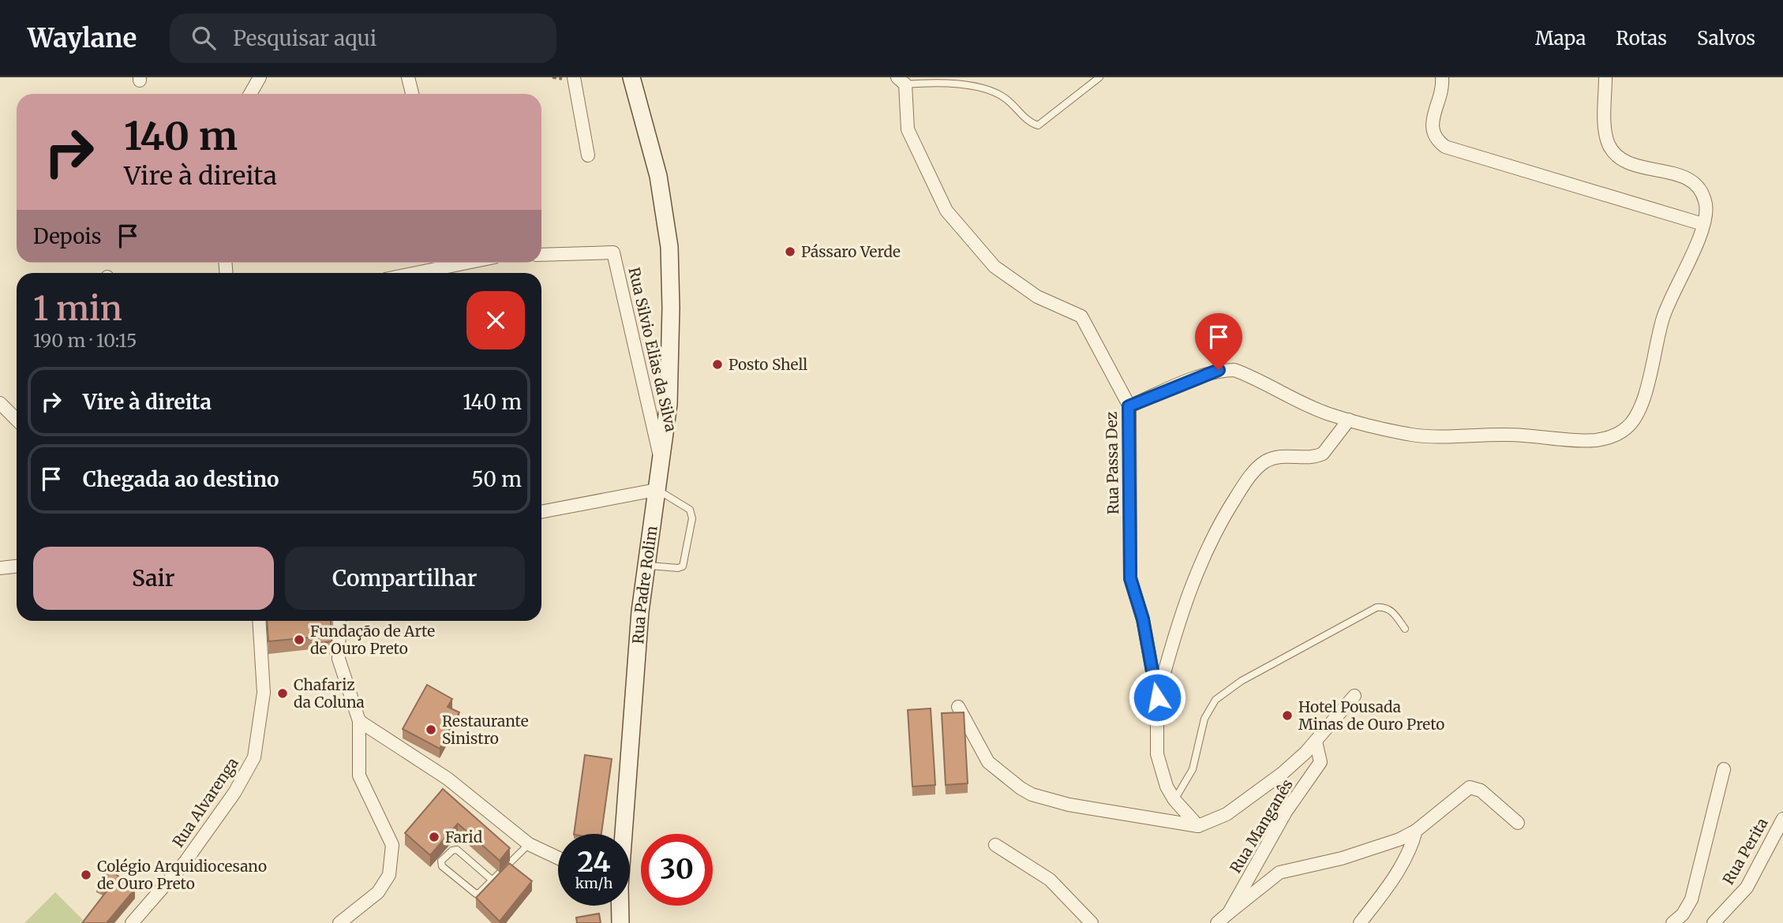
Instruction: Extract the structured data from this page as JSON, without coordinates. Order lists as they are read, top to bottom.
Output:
{
  "streets": {
    "main road": ["Rua Padre Rolim"],
    "street": [
      "Rua Silvio Elias da Silva",
      "Rua Passa Dez",
      "Rua Alvarenga",
      "Rua Manganês",
      "Rua Perita"
    ]
  },
  "crossings": [
    ["Rua Silvio Elias da Silva", "Rua Padre Rolim"]
  ],
  "places": [
    "Pássaro Verde",
    "Posto Shell",
    "Fundação de Arte de Ouro Preto",
    "Chafariz da Coluna",
    "Hotel Pousada Minas de Ouro Preto",
    "Restaurante Sinistro",
    "Farid",
    "Colégio Arquidiocesano de Ouro Preto"
  ],
  "page": {
    "header": "Waylane",
    "search": "Pesquisar aqui",
    "nav": ["Mapa", "Rotas", "Salvos"],
    "turn": ["140 m", "Vire à direita"],
    "then": "Depois",
    "heading": ["1 min", "190 m · 10:15"],
    "list": [
      {
        "name": "Vire à direita",
        "value": "140 m"
      },
      {
        "name": "Chegada ao destino",
        "value": "50 m"
      }
    ],
    "buttons": ["Sair", "Compartilhar"],
    "speed": "24 km/h",
    "limit": "30"
  }
}
